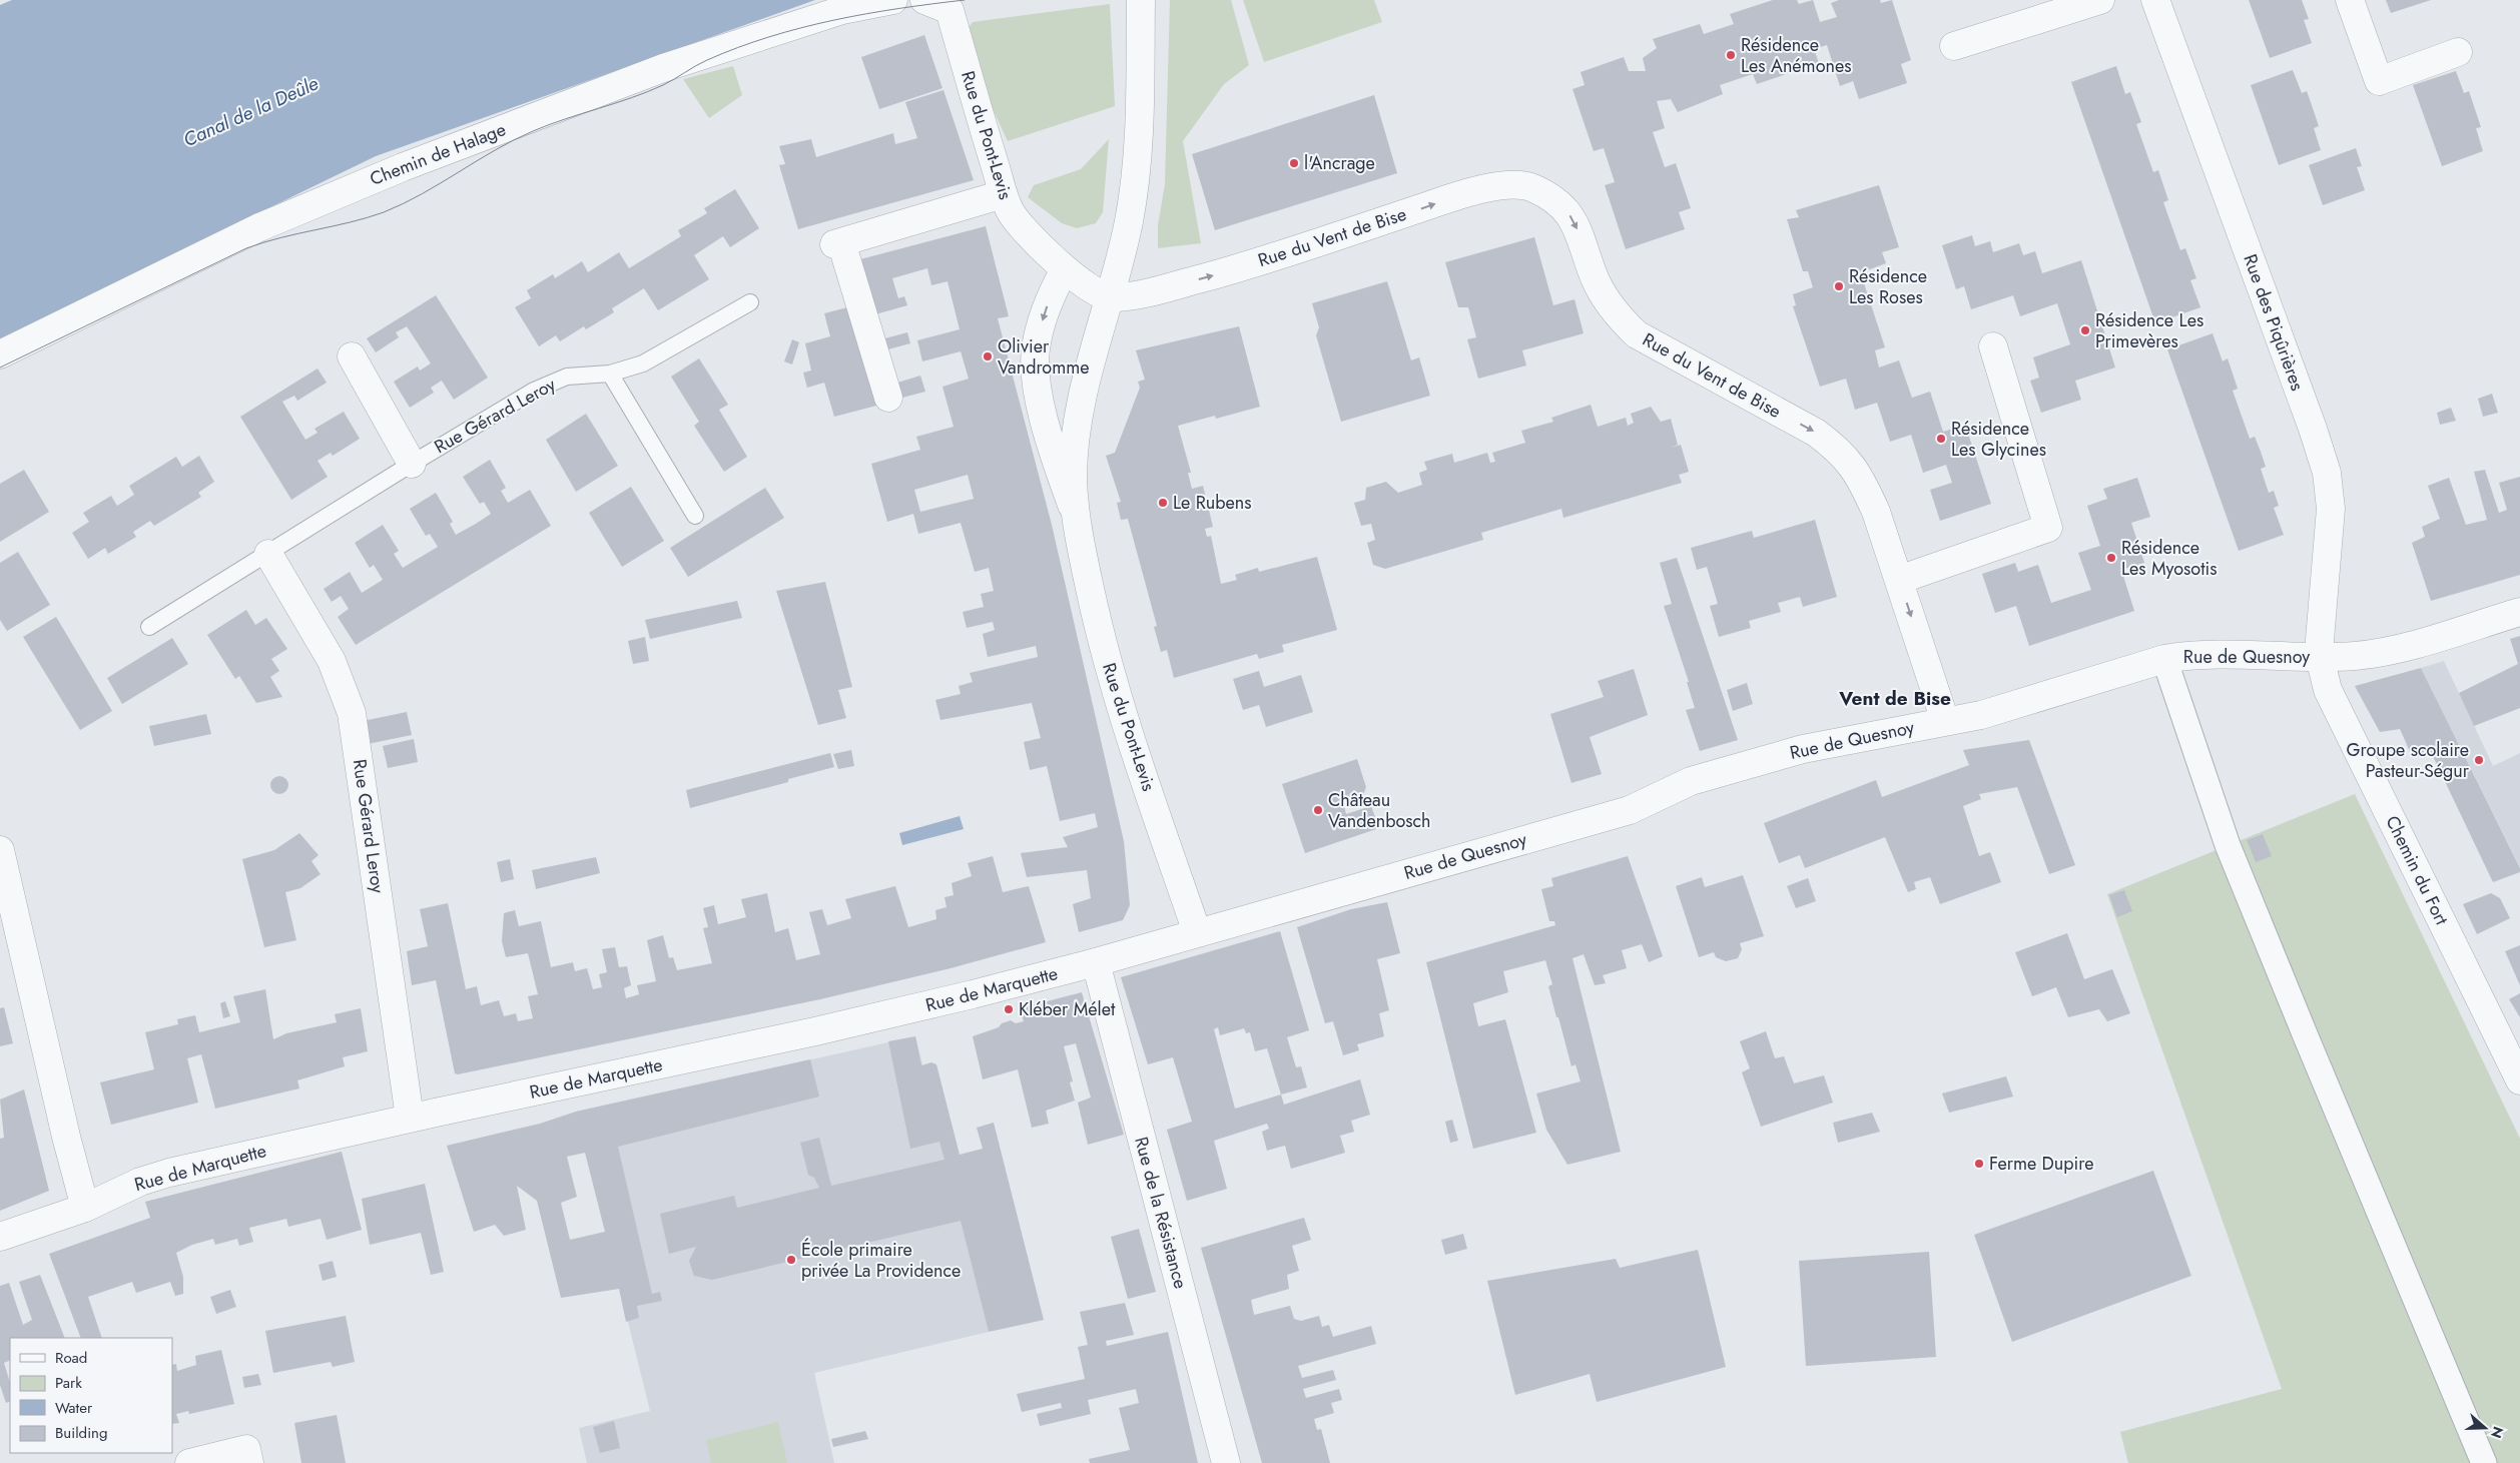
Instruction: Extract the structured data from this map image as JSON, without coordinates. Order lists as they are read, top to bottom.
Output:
{
  "streets": {
    "street": [
      "Rue du Pont-Levis",
      "Chemin de Halage",
      "Rue du Vent de Bise",
      "Rue des Piqûrières",
      "Rue Gérard Leroy",
      "Rue de Quesnoy",
      "Chemin du Fort",
      "Rue de Marquette",
      "Rue de la Résistance"
    ]
  },
  "crossings": [
    ["Rue du Pont-Levis", "Rue du Vent de Bise"],
    ["Rue du Pont-Levis", "Rue de Quesnoy"],
    ["Rue du Pont-Levis", "Rue de Marquette"],
    ["Rue du Vent de Bise", "Rue de Quesnoy"],
    ["Rue des Piqûrières", "Rue de Quesnoy"],
    ["Rue des Piqûrières", "Chemin du Fort"],
    ["Rue Gérard Leroy", "Rue de Marquette"],
    ["Rue de Quesnoy", "Chemin du Fort"],
    ["Rue de Quesnoy", "Rue de Marquette"],
    ["Rue de Marquette", "Rue de la Résistance"]
  ],
  "one_way": ["Rue du Vent de Bise"],
  "districts": ["Vent de Bise"],
  "water": ["Canal de la Deûle"],
  "places": [
    "Résidence Les Anémones",
    "l'Ancrage",
    "Résidence Les Roses",
    "Résidence Les Primevères",
    "Olivier Vandromme",
    "Résidence Les Glycines",
    "Le Rubens",
    "Résidence Les Myosotis",
    "Groupe scolaire Pasteur-Ségur",
    "Château Vandenbosch",
    "Kléber Mélet",
    "Ferme Dupire",
    "École primaire privée La Providence"
  ],
  "legend": [
    "Road",
    "Park",
    "Water",
    "Building"
  ],
  "north": "right"
}
